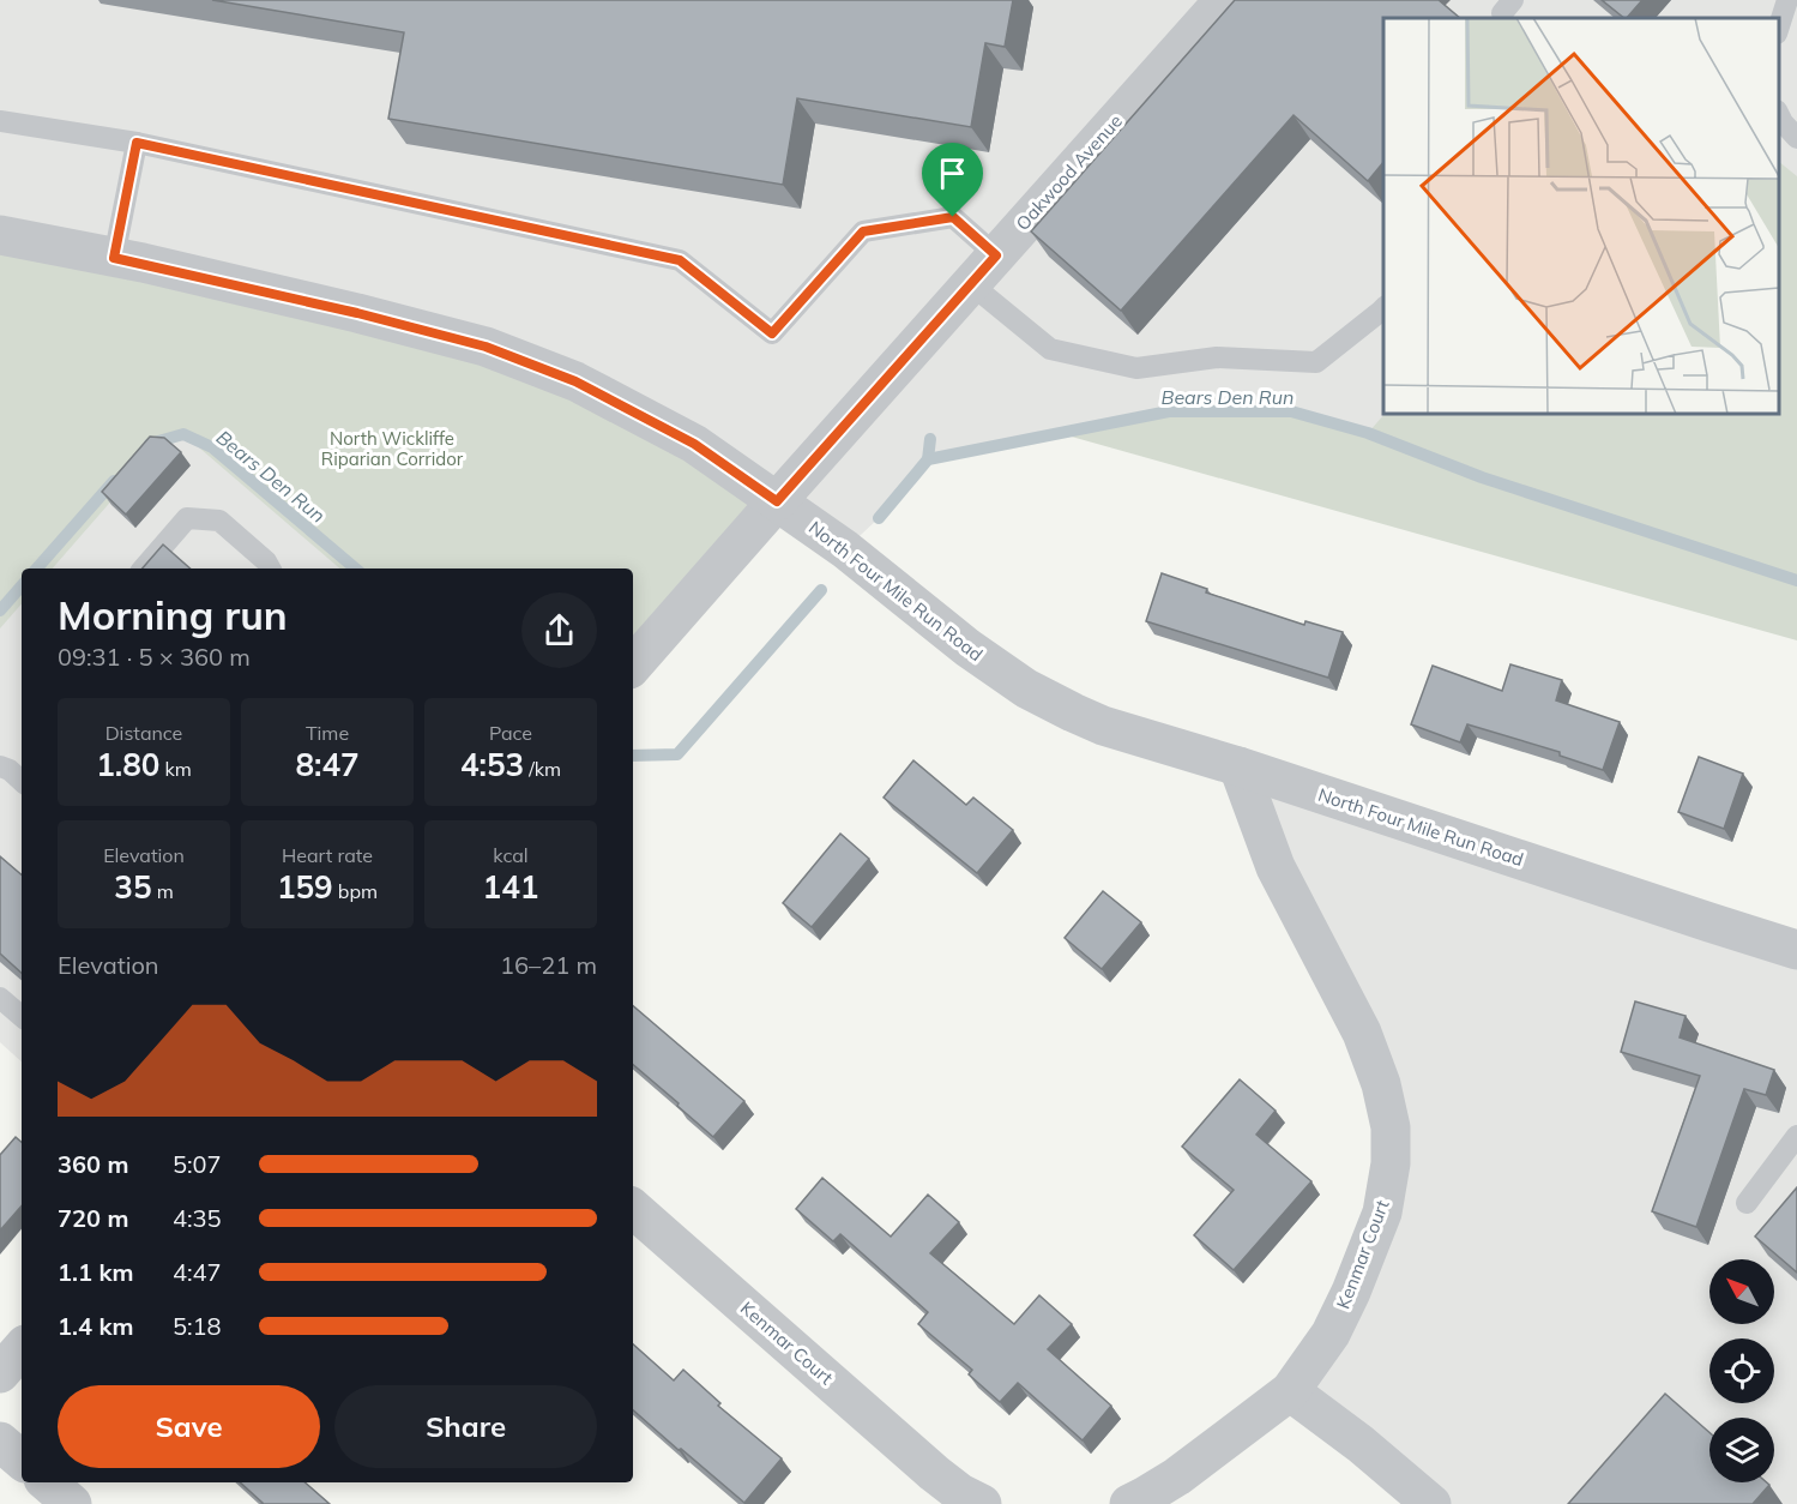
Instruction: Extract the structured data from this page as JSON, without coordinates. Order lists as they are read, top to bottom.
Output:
{
  "streets": {
    "street": ["Oakwood Avenue", "North Four Mile Run Road", "Kenmar Court"]
  },
  "crossings": [
    ["Oakwood Avenue", "North Four Mile Run Road"],
    ["North Four Mile Run Road", "Kenmar Court"]
  ],
  "water": ["Bears Den Run"],
  "parks": ["North Wickliffe Riparian Corridor"],
  "north": "top left",
  "page": {
    "heading": ["Morning run", "09:31 · 5 × 360 m"],
    "stats": [
      ["Distance", "1.80 km"],
      ["Time", "8:47"],
      ["Pace", "4:53 /km"],
      ["Elevation", "35 m"],
      ["Heart rate", "159 bpm"],
      ["kcal", "141"]
    ],
    "chart": ["Elevation", "16–21 m"],
    "list": [
      {
        "name": "360 m",
        "note": "5:07"
      },
      {
        "name": "720 m",
        "note": "4:35"
      },
      {
        "name": "1.1 km",
        "note": "4:47"
      },
      {
        "name": "1.4 km",
        "note": "5:18"
      }
    ],
    "buttons": ["Save", "Share"]
  }
}
